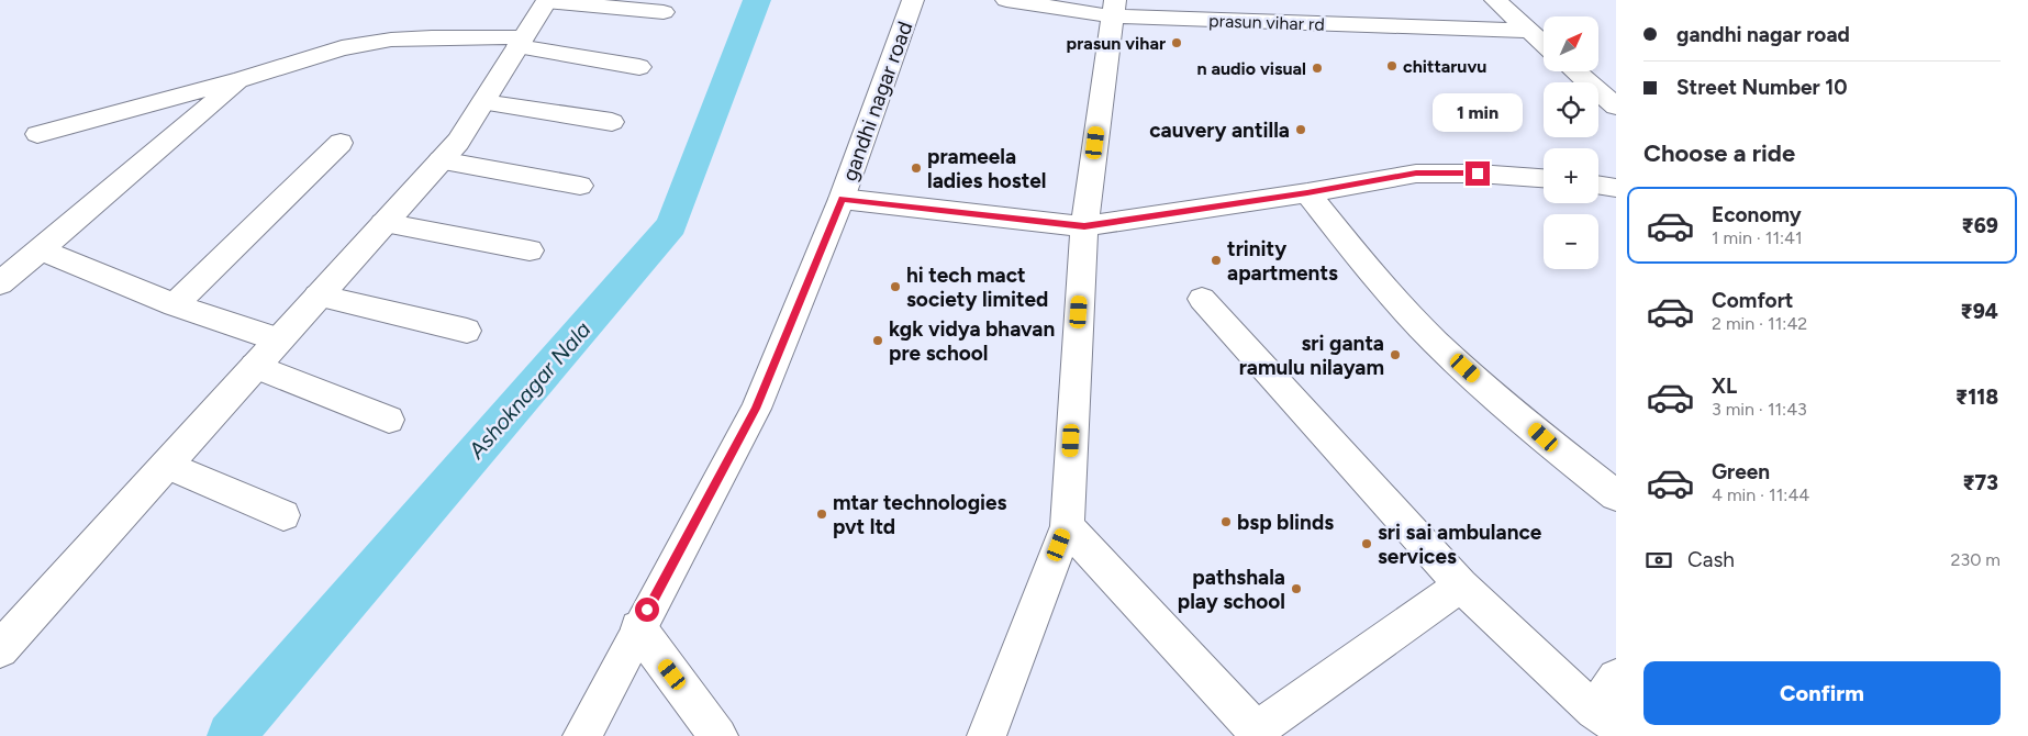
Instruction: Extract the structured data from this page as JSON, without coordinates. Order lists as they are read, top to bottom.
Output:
{
  "streets": {
    "street": ["prasun vihar rd", "gandhi nagar road"]
  },
  "water": ["Ashoknagar Nala"],
  "places": [
    "prasun vihar",
    "chittaruvu",
    "n audio visual",
    "cauvery antilla",
    "prameela ladies hostel",
    "trinity apartments",
    "hi tech mact society limited",
    "kgk vidya bhavan pre school",
    "sri ganta ramulu nilayam",
    "mtar technologies pvt ltd",
    "bsp blinds",
    "sri sai ambulance services",
    "pathshala play school"
  ],
  "north": "top right",
  "page": {
    "banner": ["gandhi nagar road", "Street Number 10"],
    "map_buttons": ["+", "−"],
    "bubble": "1 min",
    "heading": "Choose a ride",
    "list": [
      {
        "name": "Economy",
        "note": "1 min · 11:41",
        "value": "₹69"
      },
      {
        "name": "Comfort",
        "note": "2 min · 11:42",
        "value": "₹94"
      },
      {
        "name": "XL",
        "note": "3 min · 11:43",
        "value": "₹118"
      },
      {
        "name": "Green",
        "note": "4 min · 11:44",
        "value": "₹73"
      }
    ],
    "pay": ["Cash", "230 m"],
    "buttons": "Confirm"
  }
}
